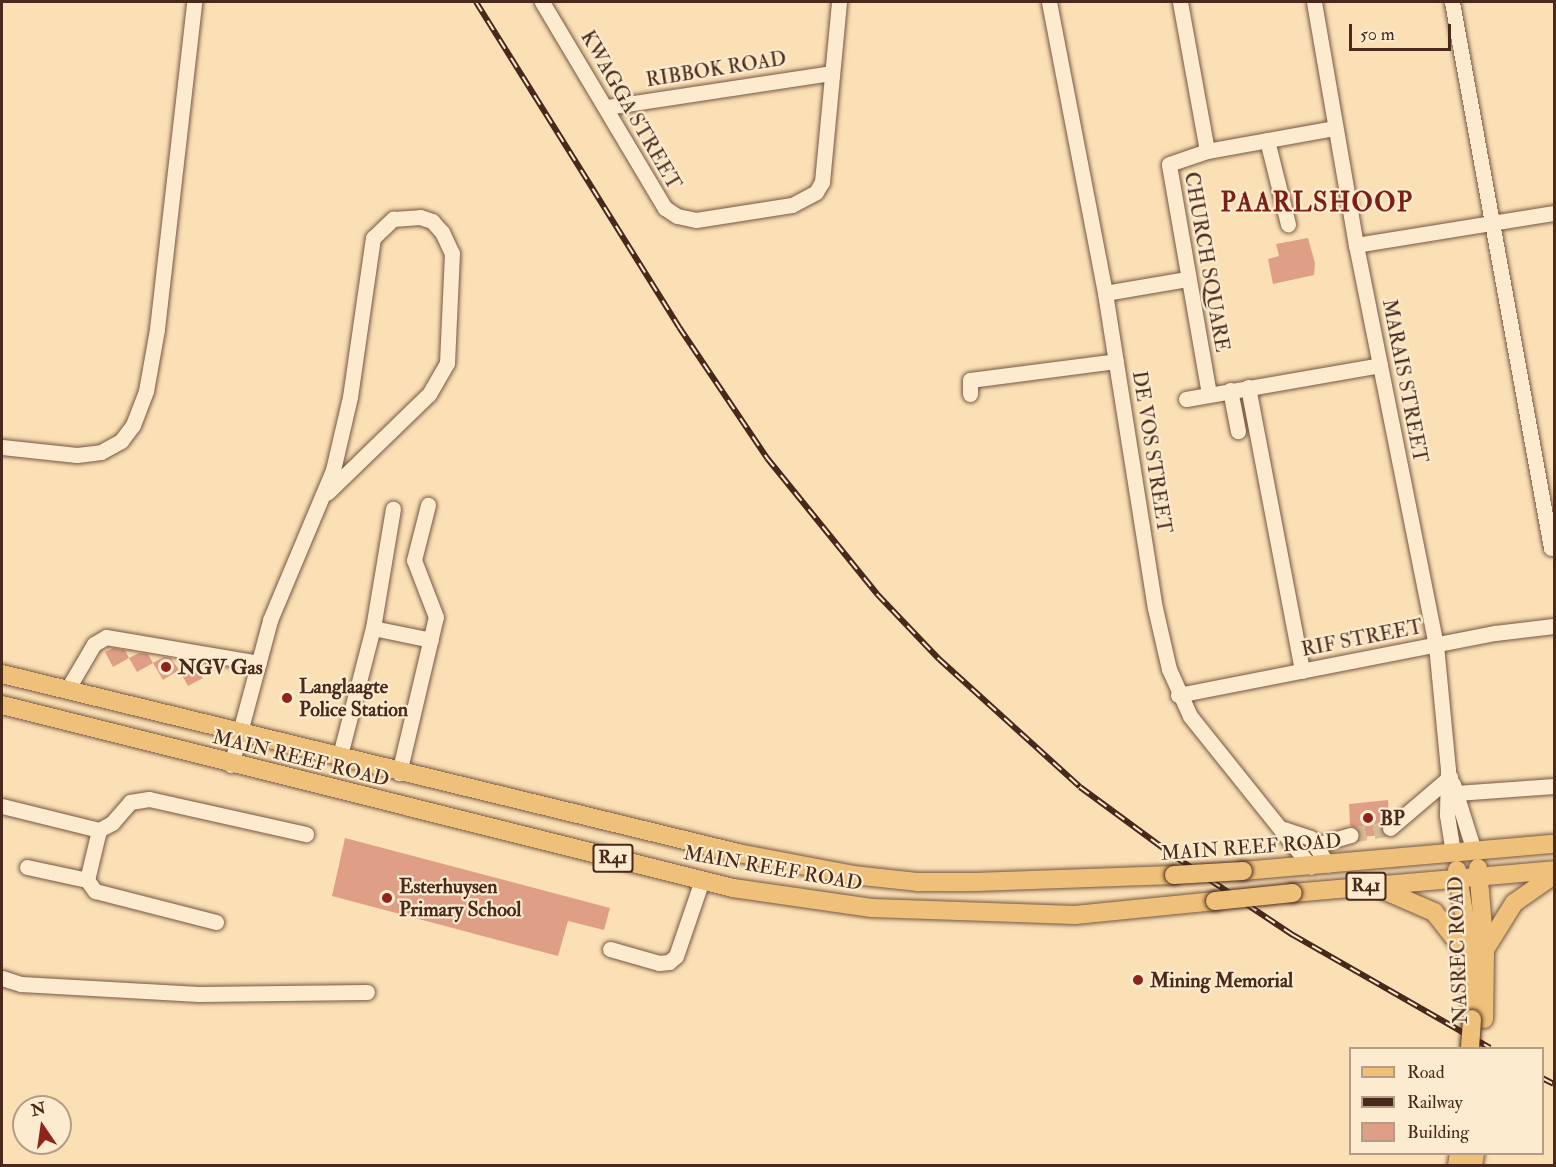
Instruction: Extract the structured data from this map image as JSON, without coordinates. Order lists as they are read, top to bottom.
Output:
{
  "streets": {
    "main road": ["MAIN REEF ROAD", "R41", "NASREC ROAD"],
    "street": [
      "RIBBOK ROAD",
      "KWAGGA STREET",
      "CHURCH SQUARE",
      "MARAIS STREET",
      "DE VOS STREET",
      "RIF STREET"
    ]
  },
  "crossings": [
    ["RIBBOK ROAD", "KWAGGA STREET"],
    ["CHURCH SQUARE", "MARAIS STREET"],
    ["MARAIS STREET", "RIF STREET"],
    ["MARAIS STREET", "MAIN REEF ROAD"],
    ["MARAIS STREET", "NASREC ROAD"],
    ["DE VOS STREET", "RIF STREET"],
    ["DE VOS STREET", "MAIN REEF ROAD"],
    ["MAIN REEF ROAD", "NASREC ROAD"]
  ],
  "districts": ["PAARLSHOOP"],
  "places": [
    "NGV Gas",
    "Langlaagte Police Station",
    "BP",
    "Esterhuysen Primary School",
    "Mining Memorial"
  ],
  "legend": ["Road", "Railway", "Building"],
  "scale_bar": "50 m",
  "north": "top"
}
